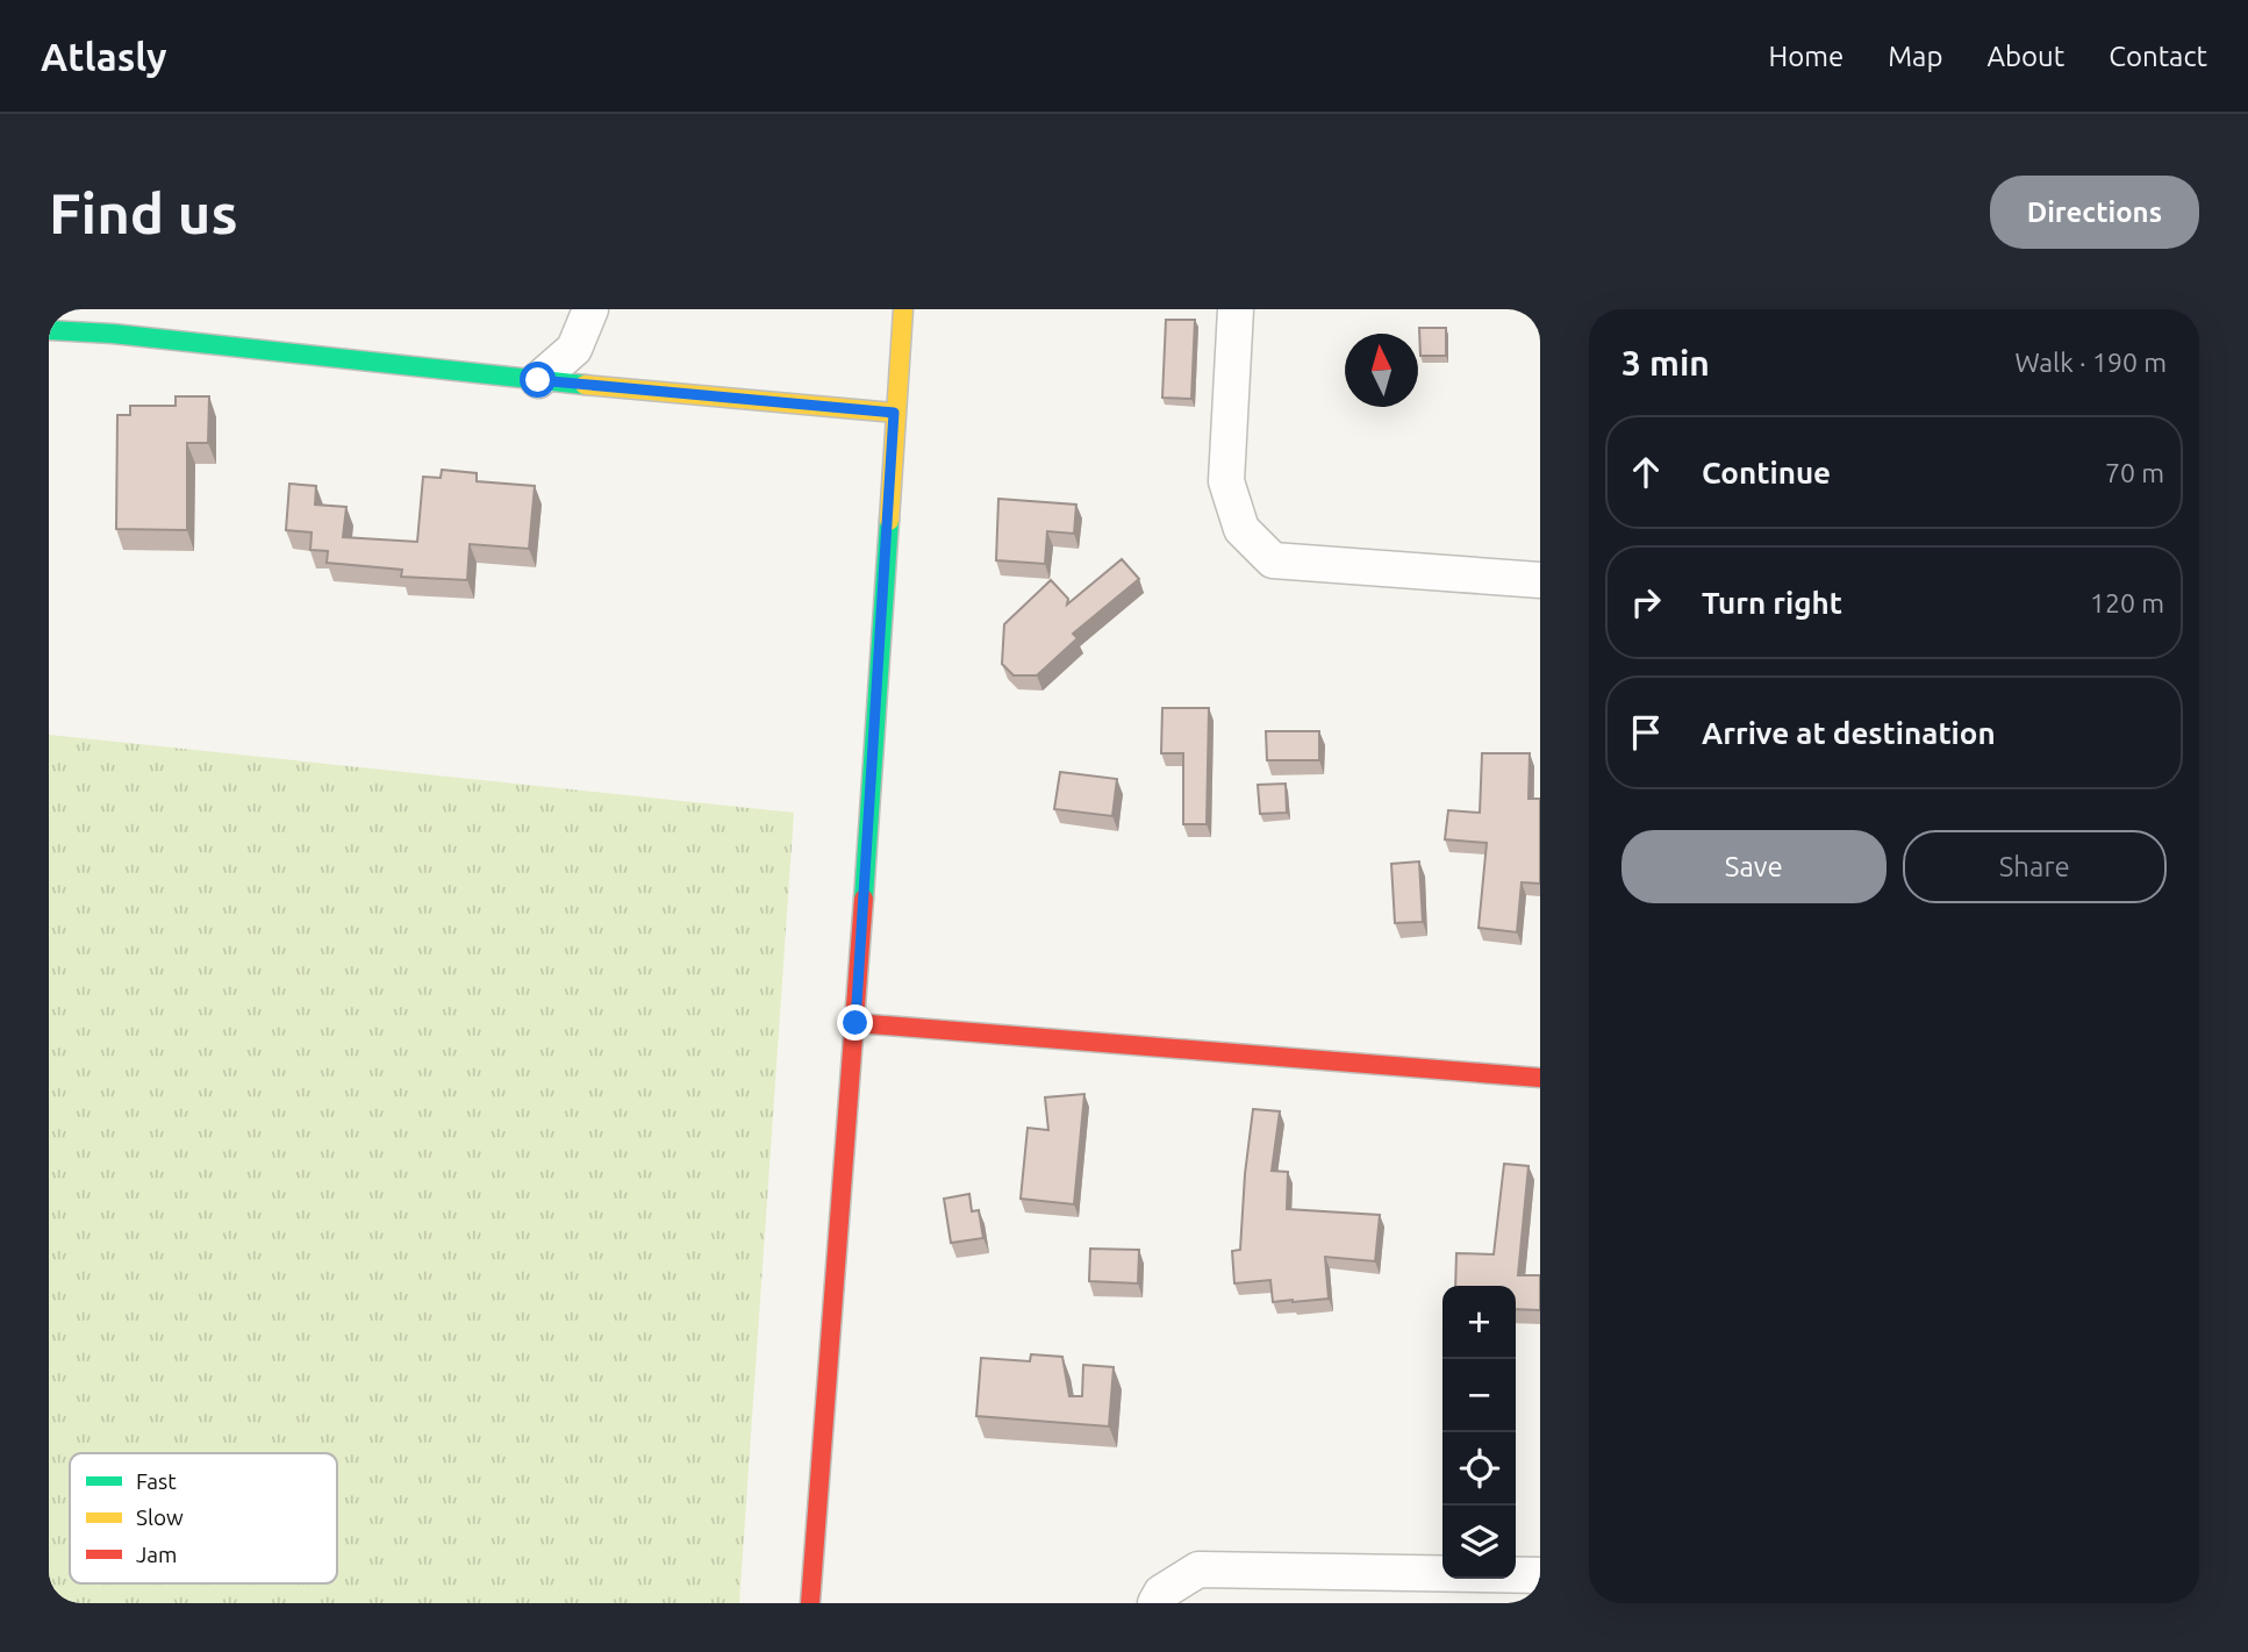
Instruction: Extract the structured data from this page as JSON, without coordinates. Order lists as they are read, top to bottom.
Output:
{
  "legend": ["Fast", "Slow", "Jam"],
  "north": "top",
  "page": {
    "header": "Atlasly",
    "nav": [
      "Home",
      "Map",
      "About",
      "Contact"
    ],
    "buttons": [
      "Directions",
      ["Save", "Share"]
    ],
    "title": "Find us",
    "heading": ["3 min", "Walk · 190 m"],
    "list": [
      ["Continue", "70 m"],
      ["Turn right", "120 m"],
      "Arrive at destination"
    ],
    "map_buttons": ["+", "−"]
  }
}
